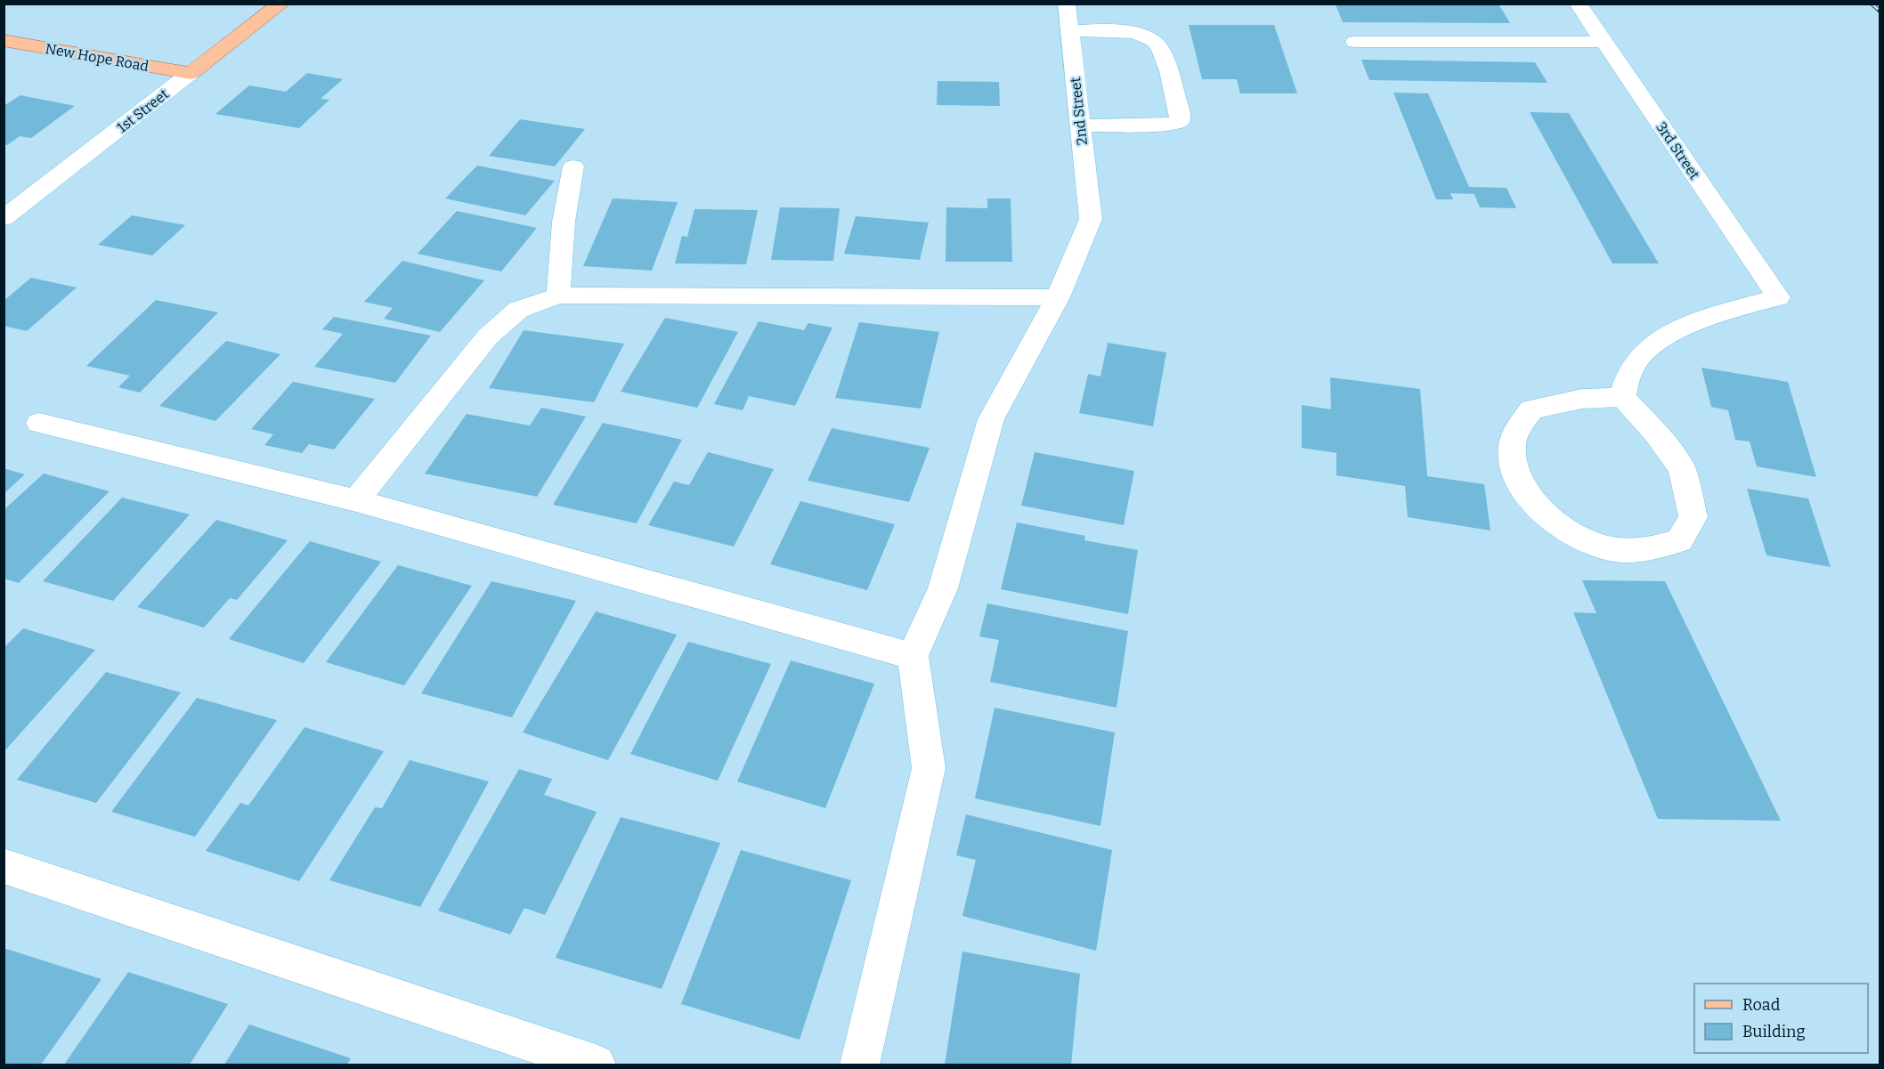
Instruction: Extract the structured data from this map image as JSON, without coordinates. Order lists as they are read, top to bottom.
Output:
{
  "streets": {
    "main road": ["New Hope Road", "1st Street"],
    "street": ["2nd Street", "3rd Street"]
  },
  "crossings": [
    ["New Hope Road", "1st Street"]
  ],
  "legend": ["Road", "Building"]
}
